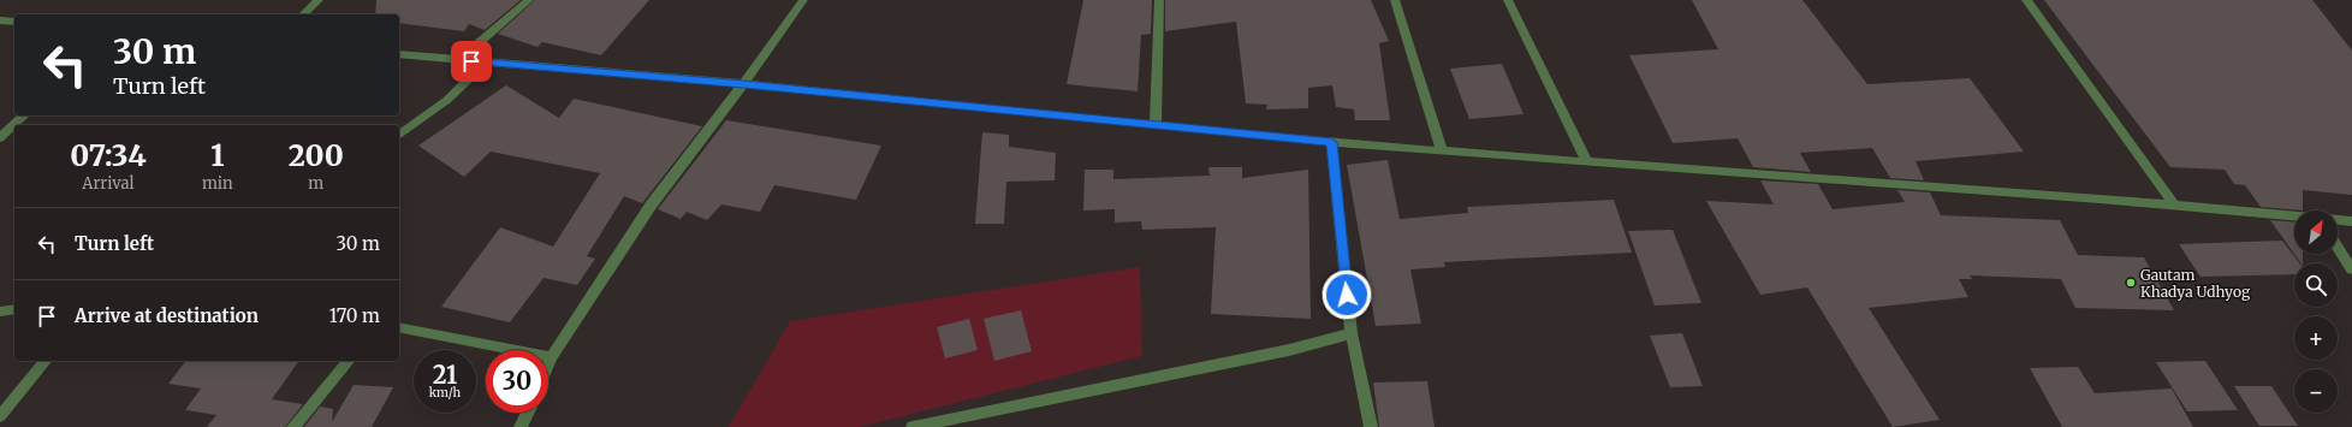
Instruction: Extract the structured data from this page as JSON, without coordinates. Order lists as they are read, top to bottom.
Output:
{
  "places": ["Gautam Khadya Udhyog"],
  "north": "top right",
  "page": {
    "turn": ["30 m", "Turn left"],
    "eta": [
      "07:34",
      "Arrival",
      "1",
      "min",
      "200",
      "m"
    ],
    "list": [
      {
        "name": "Turn left",
        "value": "30 m"
      },
      {
        "name": "Arrive at destination",
        "value": "170 m"
      }
    ],
    "map_buttons": ["+", "−"],
    "speed": "21 km/h",
    "limit": "30"
  }
}
